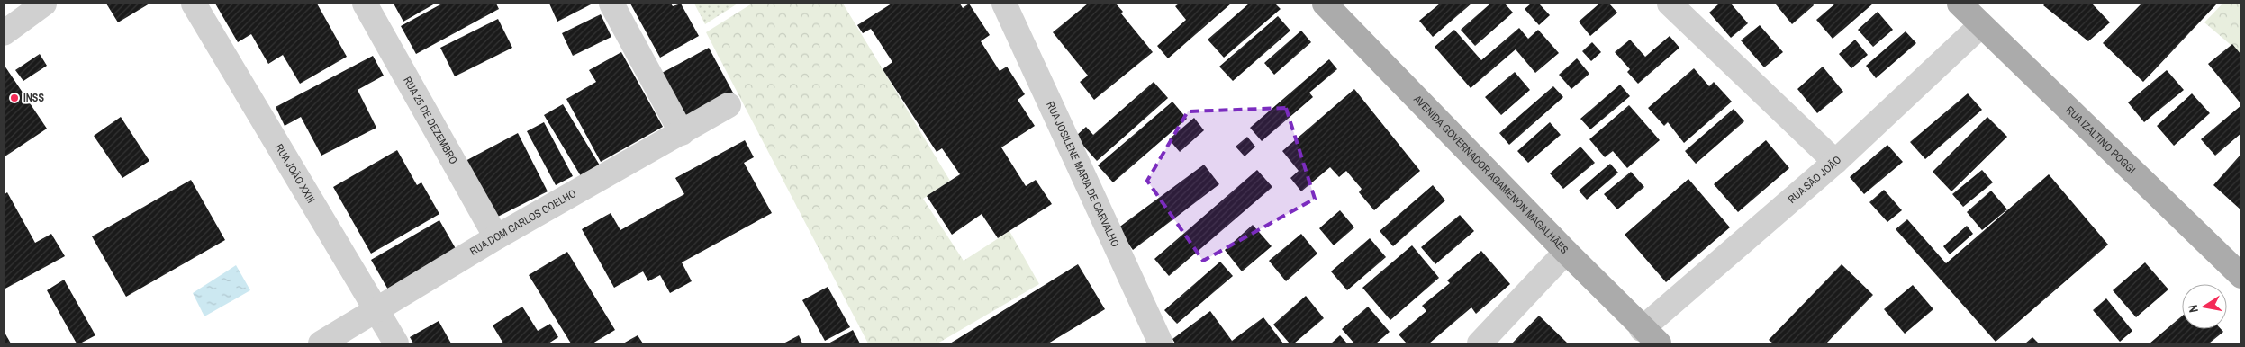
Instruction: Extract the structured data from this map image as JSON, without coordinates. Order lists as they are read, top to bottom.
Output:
{
  "streets": {
    "main road": ["RUA IZALTINO POGGI", "AVENIDA GOVERNADOR AGAMENON MAGALHÃES"],
    "street": [
      "RUA 25 DE DEZEMBRO",
      "RUA JOÃO XXIII",
      "RUA JOSILENE MARIA DE CARVALHO",
      "RUA SÃO JOÃO",
      "RUA DOM CARLOS COELHO"
    ]
  },
  "crossings": [
    ["RUA 25 DE DEZEMBRO", "RUA DOM CARLOS COELHO"],
    ["RUA IZALTINO POGGI", "RUA SÃO JOÃO"],
    ["RUA JOÃO XXIII", "RUA DOM CARLOS COELHO"],
    ["AVENIDA GOVERNADOR AGAMENON MAGALHÃES", "RUA SÃO JOÃO"]
  ],
  "places": ["INSS"],
  "north": "left"
}
